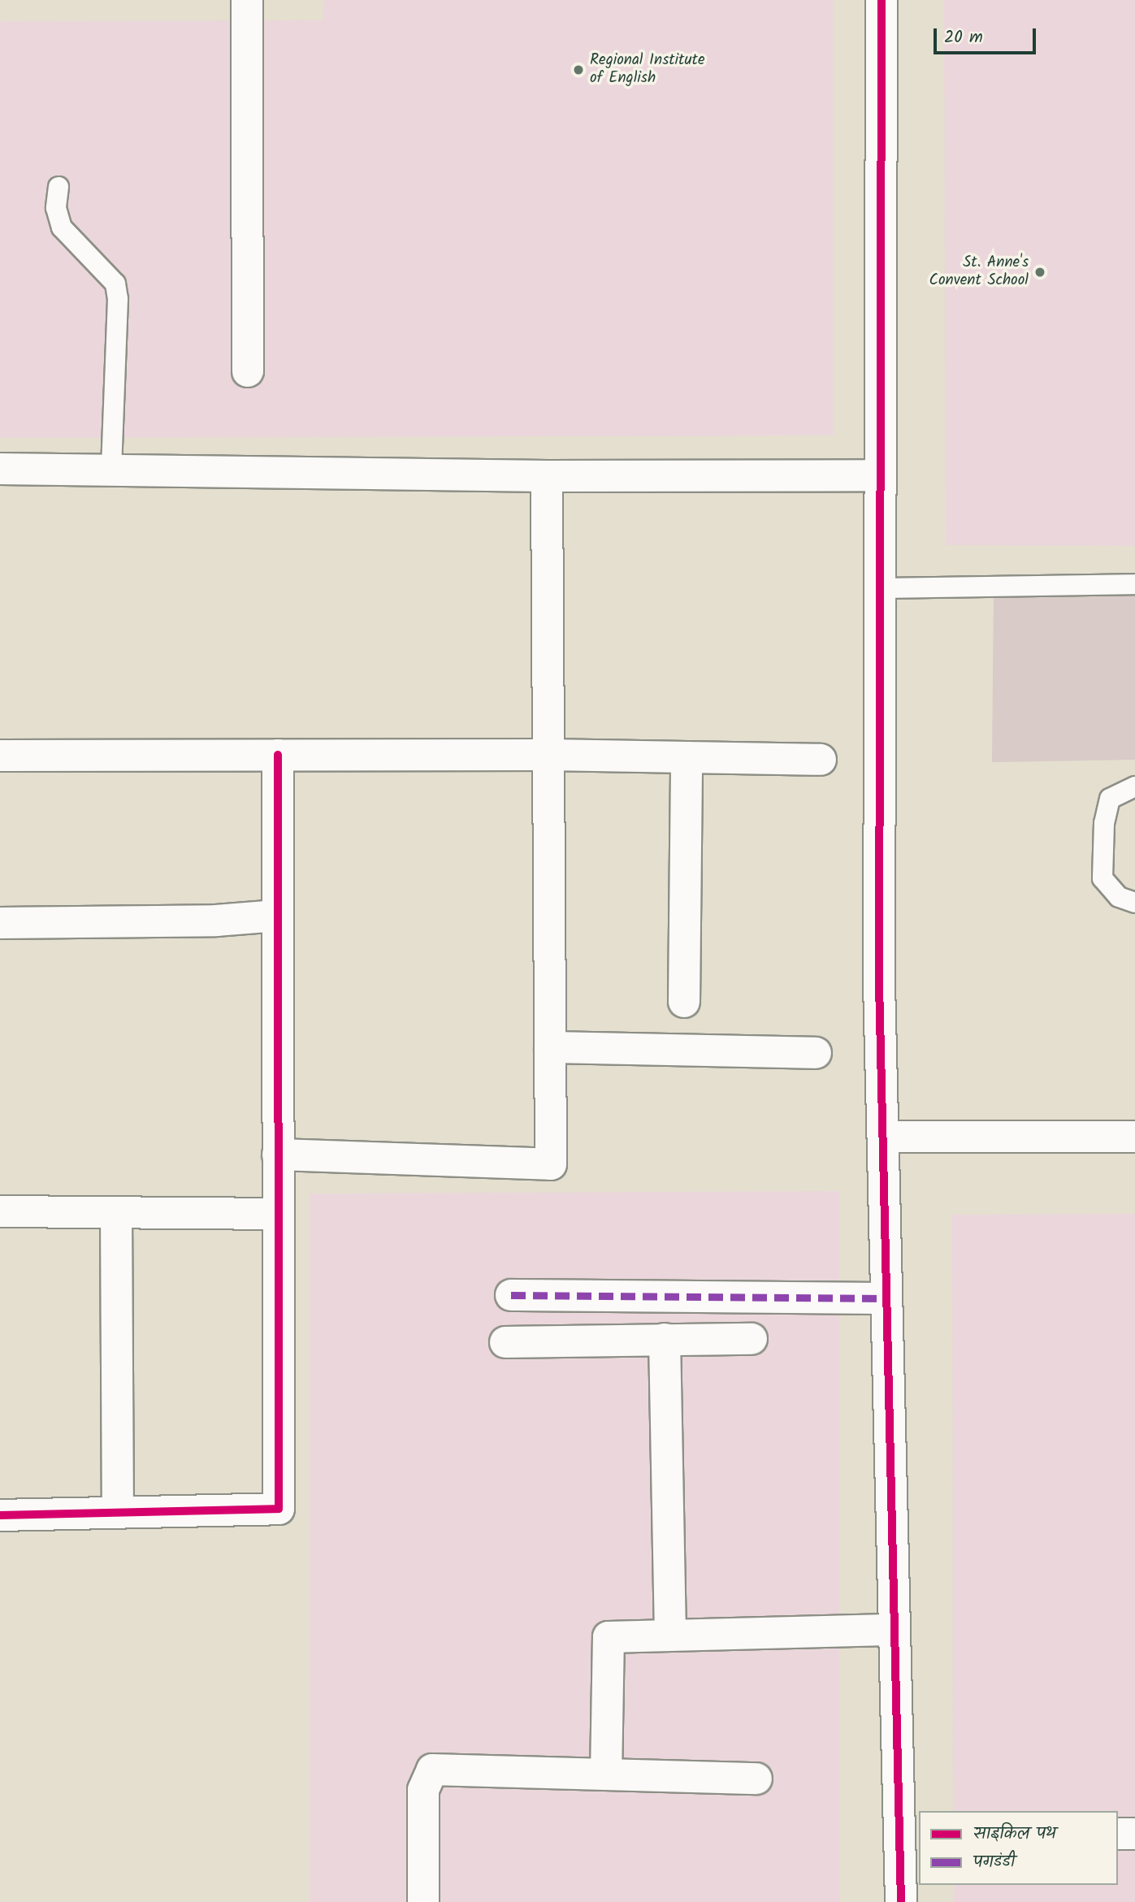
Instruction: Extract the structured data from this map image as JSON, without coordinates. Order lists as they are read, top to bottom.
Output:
{
  "places": ["Regional Institute of English", "St. Anne's Convent School"],
  "legend": ["साइकिल पथ", "पगडंडी"],
  "scale_bar": "20 m"
}
